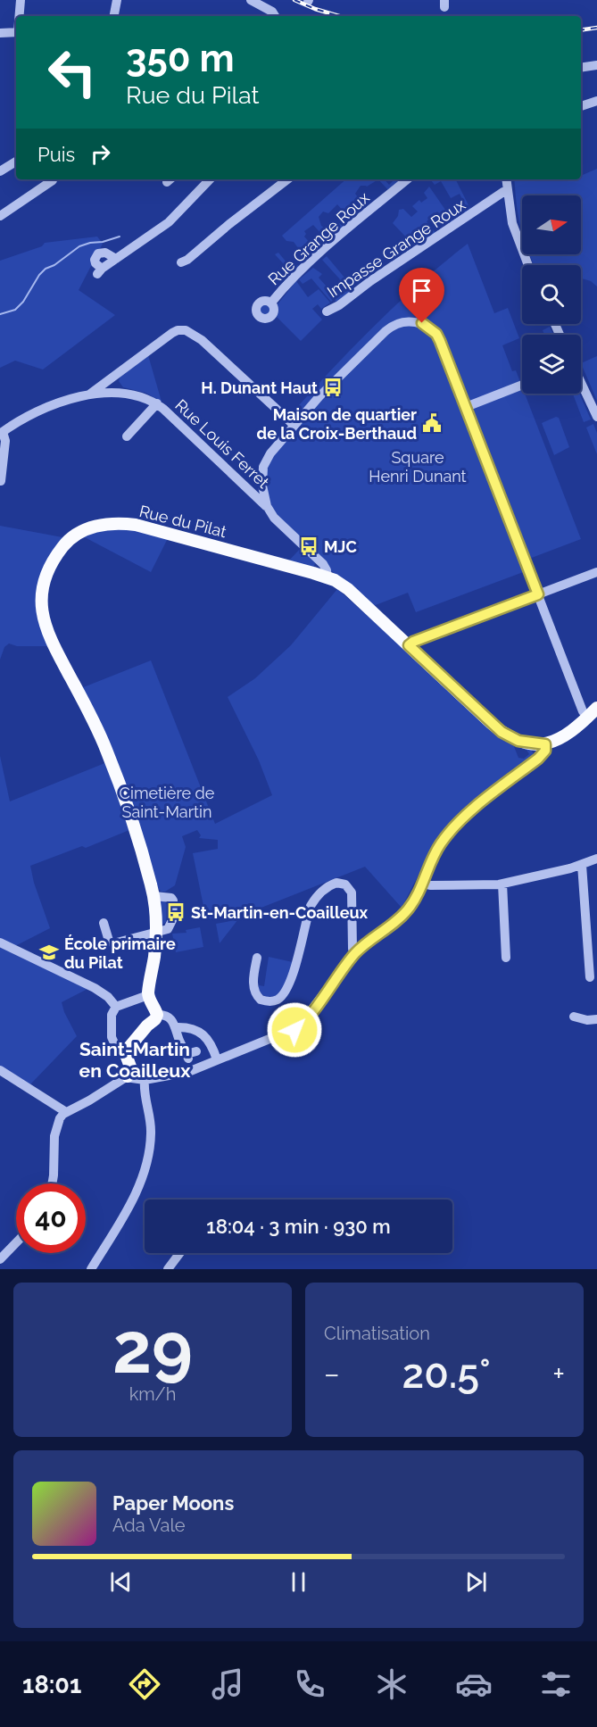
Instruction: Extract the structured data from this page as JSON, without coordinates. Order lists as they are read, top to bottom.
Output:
{
  "streets": {
    "main road": ["Rue du Pilat"],
    "street": ["Rue Grange Roux", "Impasse Grange Roux", "Rue Louis Ferret"]
  },
  "crossings": [
    ["Rue Louis Ferret", "Rue du Pilat"]
  ],
  "districts": ["Saint-Martin en Coailleux"],
  "parks": ["Square Henri Dunant", "Cimetière de Saint-Martin"],
  "places": {
    "bus stop": ["H. Dunant Haut", "MJC", "St-Martin-en-Coailleux"],
    "public building": ["Maison de quartier de la Croix-Berthaud"],
    "school or university": ["École primaire du Pilat"]
  },
  "north": "right",
  "page": {
    "turn": ["350 m", "Rue du Pilat"],
    "then": "Puis",
    "limit": "40",
    "trip": "18:04 · 3 min · 930 m",
    "tile": [
      ["29", "km/h"],
      "Climatisation"
    ],
    "heat": ["−", "20.5°", "+"],
    "song": ["Paper Moons", "Ada Vale"],
    "tabs": "18:01"
  }
}
